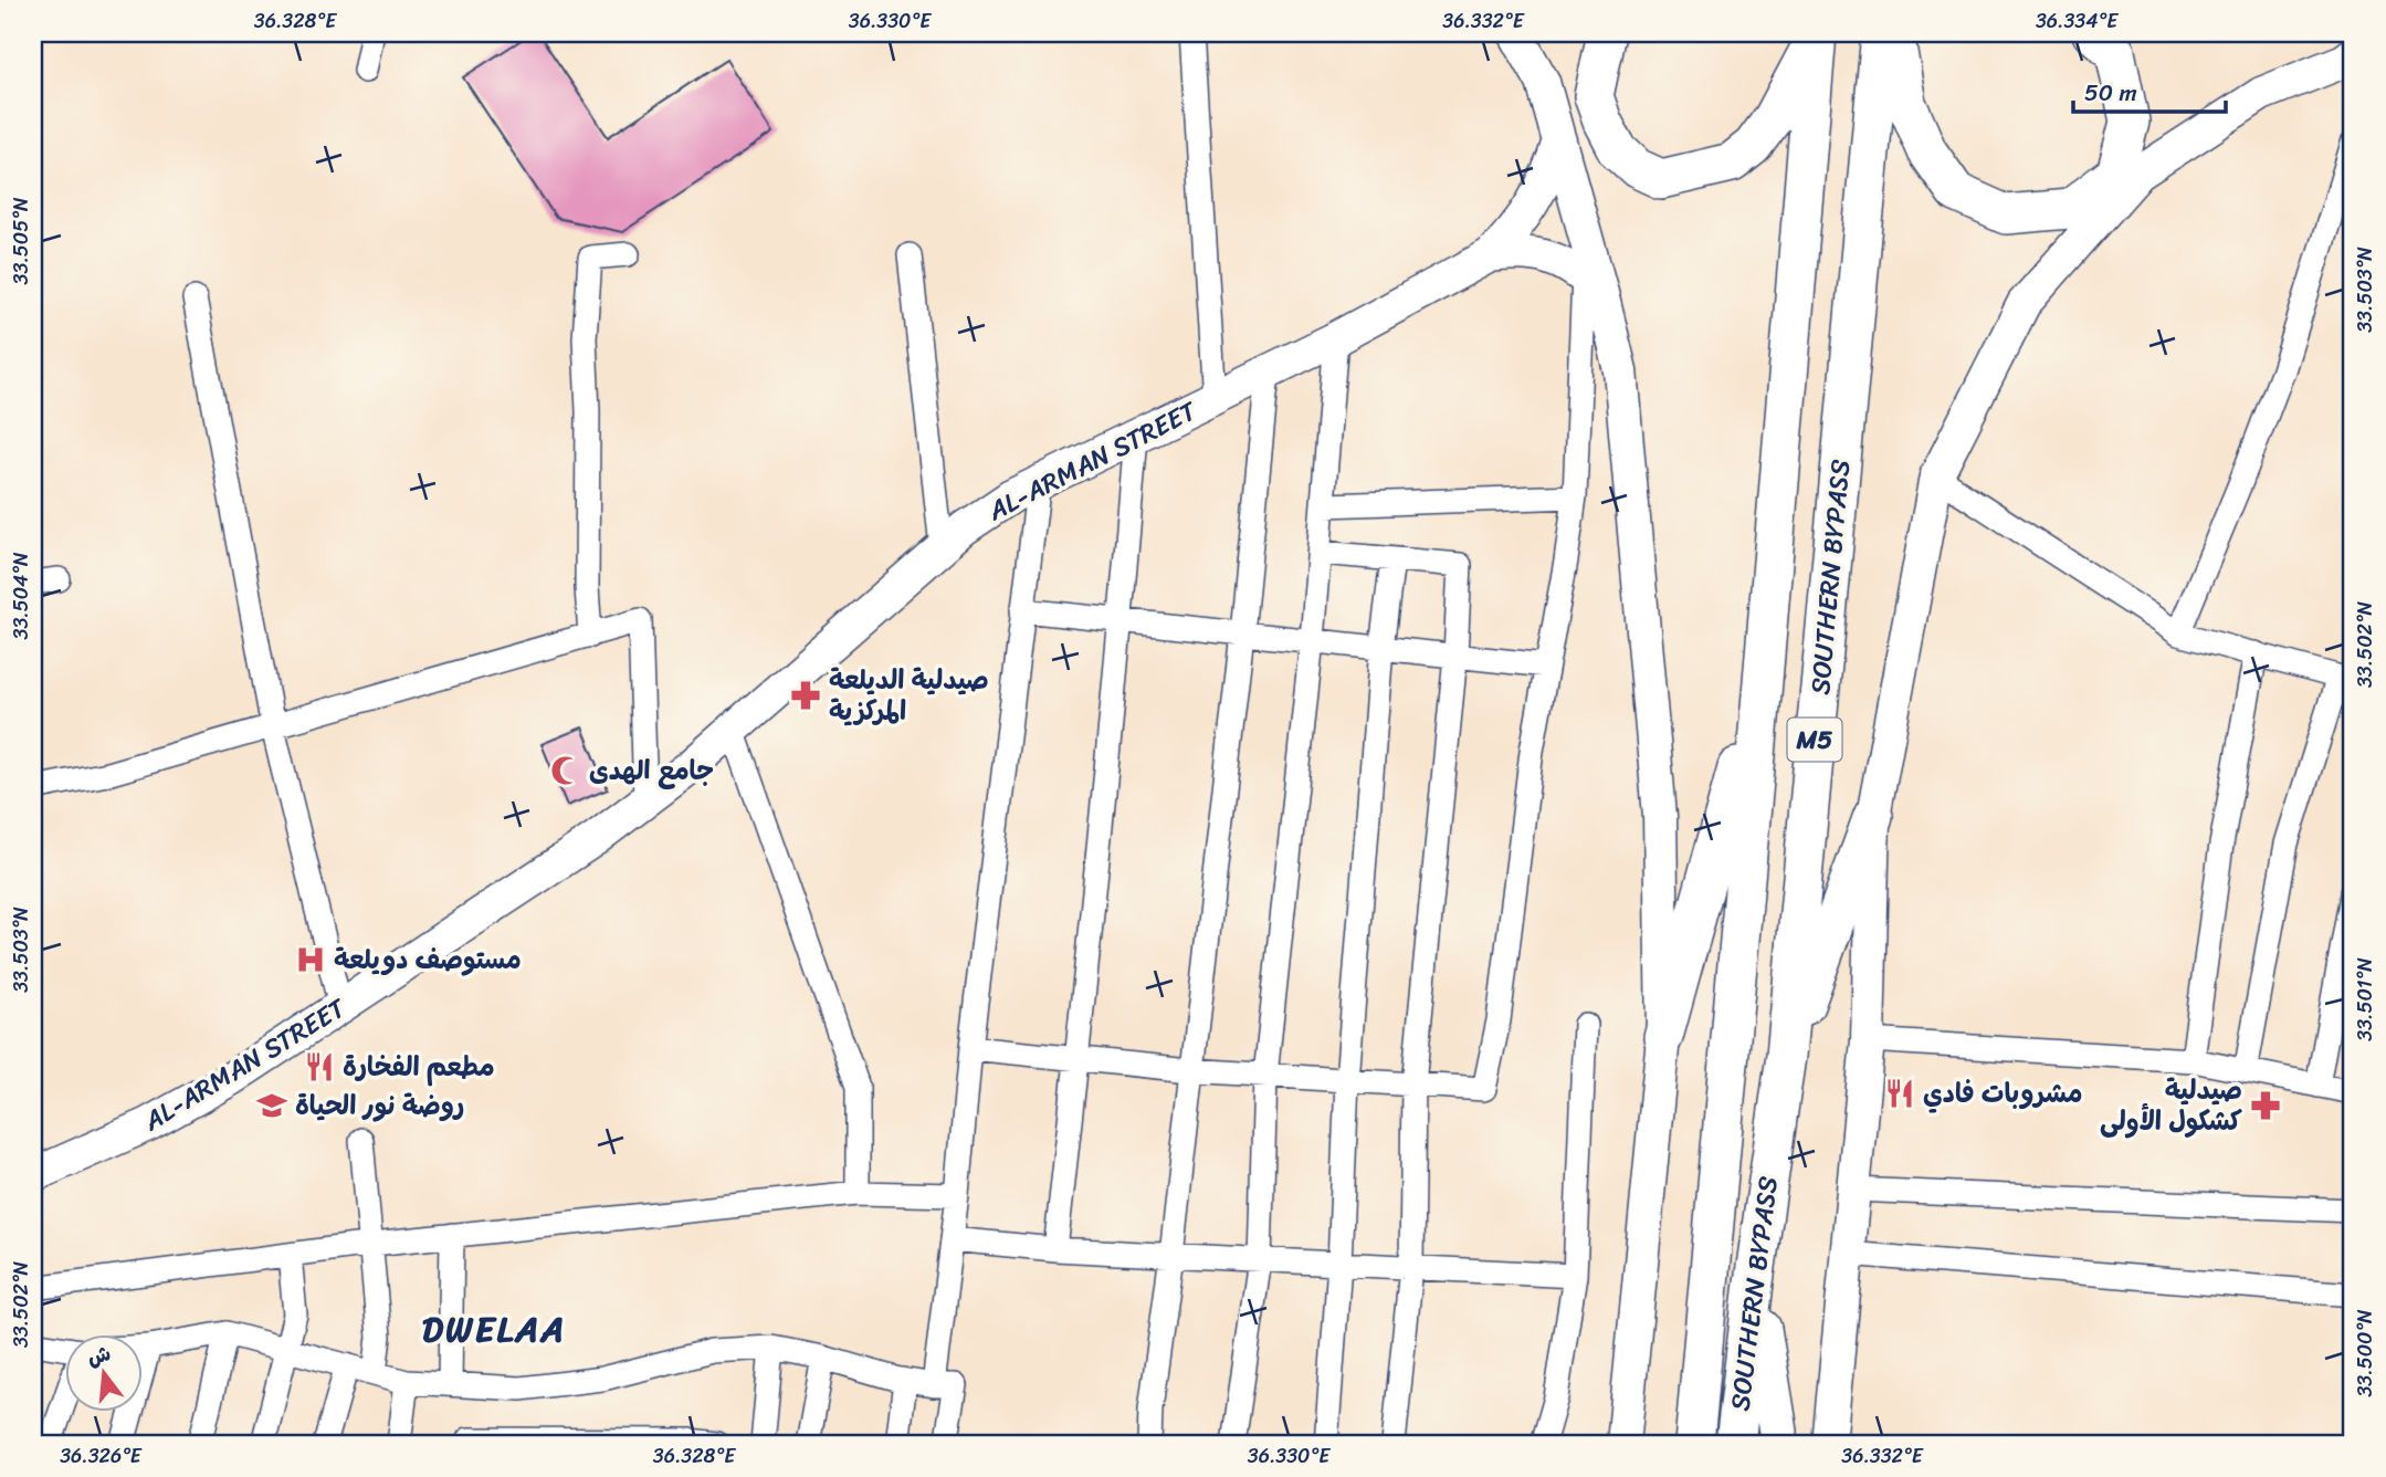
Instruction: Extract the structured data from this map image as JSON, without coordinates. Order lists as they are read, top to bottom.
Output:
{
  "streets": {
    "highway": ["SOUTHERN BYPASS", "M5"],
    "main road": ["AL-ARMAN STREET"]
  },
  "districts": ["DWELAA"],
  "places": {
    "pharmacy": ["صيدلية الديلعة المركزية", "صيدلية كشكول الأولى"],
    "mosque": ["جامع الهدى"],
    "hospital": ["مستوصف دويلعة"],
    "restaurant": ["مطعم الفخارة", "مشروبات فادي"],
    "school or university": ["روضة نور الحياة"]
  },
  "scale_bar": "50 m",
  "north": "top",
  "coordinates": [
    "36.328°E",
    "36.330°E",
    "36.332°E",
    "36.334°E",
    "33.505°N",
    "33.503°N",
    "33.504°N",
    "33.502°N",
    "33.501°N",
    "33.500°N",
    "36.326°E"
  ]
}
